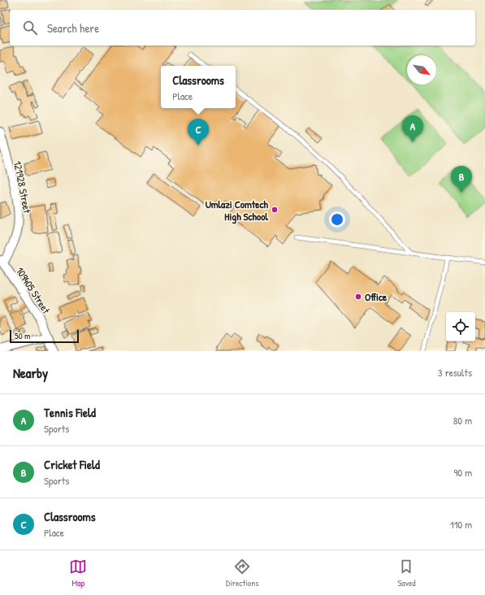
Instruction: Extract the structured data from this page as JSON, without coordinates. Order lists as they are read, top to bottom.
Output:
{
  "streets": {
    "street": ["121928 Street", "109405 Street"]
  },
  "crossings": [
    ["121928 Street", "109405 Street"]
  ],
  "places": ["Umlazi Comtech High School", "Office"],
  "scale_bar": "50 m",
  "north": "bottom right",
  "page": {
    "search": "Search here",
    "popup": ["Classrooms", "Place"],
    "pins": ["A", "C", "B"],
    "scale": "50 m",
    "heading": ["Nearby", "3 results"],
    "list": [
      {
        "mark": "A",
        "name": "Tennis Field",
        "note": "Sports",
        "value": "80 m"
      },
      {
        "mark": "B",
        "name": "Cricket Field",
        "note": "Sports",
        "value": "90 m"
      },
      {
        "mark": "C",
        "name": "Classrooms",
        "note": "Place",
        "value": "110 m"
      }
    ],
    "nav": ["Map", "Directions", "Saved"]
  }
}
